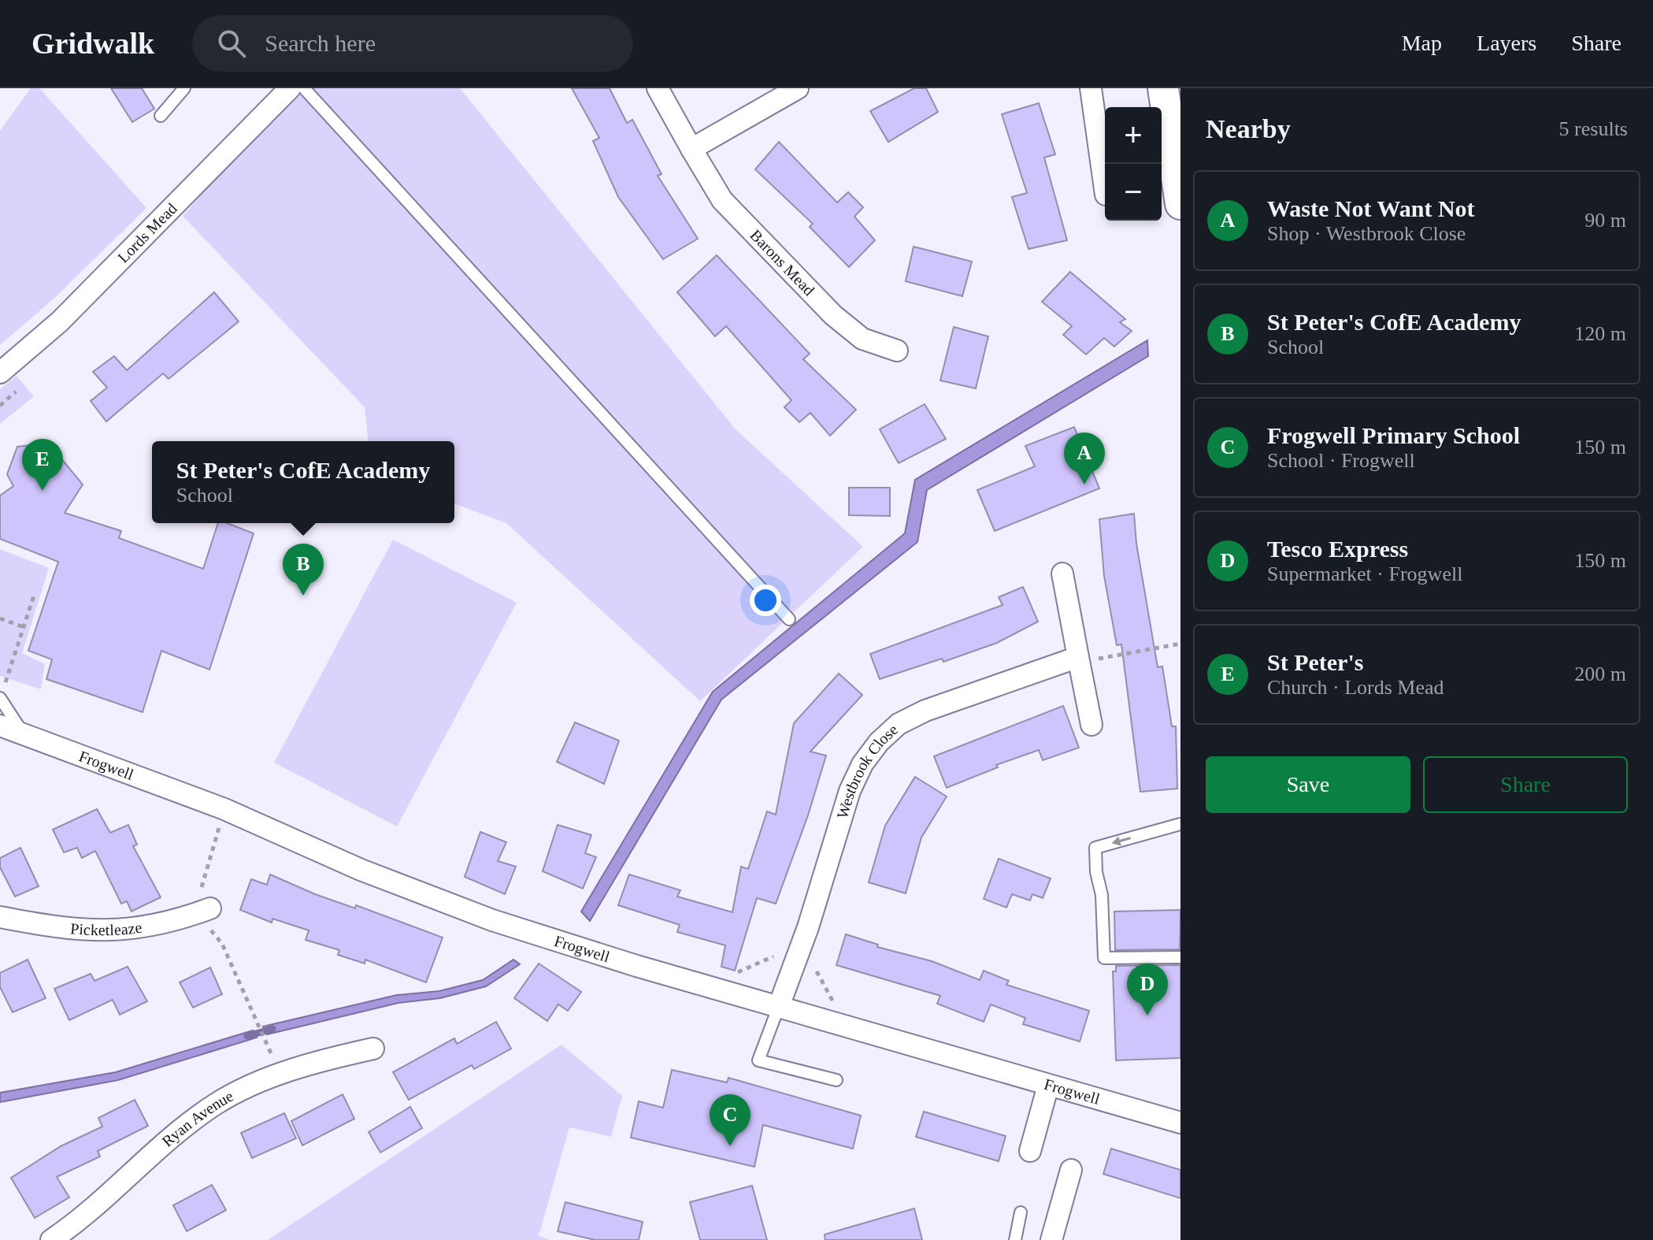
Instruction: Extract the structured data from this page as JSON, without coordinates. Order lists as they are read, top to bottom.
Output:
{
  "streets": {
    "street": [
      "Lords Mead",
      "Barons Mead",
      "Frogwell",
      "Westbrook Close",
      "Picketleaze",
      "Ryan Avenue"
    ]
  },
  "crossings": [
    ["Frogwell", "Westbrook Close"]
  ],
  "page": {
    "header": "Gridwalk",
    "search": "Search here",
    "nav": ["Map", "Layers", "Share"],
    "heading": ["Nearby", "5 results"],
    "map_buttons": ["+", "−"],
    "list": [
      {
        "mark": "A",
        "name": "Waste Not Want Not",
        "note": "Shop · Westbrook Close",
        "value": "90 m"
      },
      {
        "mark": "B",
        "name": "St Peter's CofE Academy",
        "note": "School",
        "value": "120 m"
      },
      {
        "mark": "C",
        "name": "Frogwell Primary School",
        "note": "School · Frogwell",
        "value": "150 m"
      },
      {
        "mark": "D",
        "name": "Tesco Express",
        "note": "Supermarket · Frogwell",
        "value": "150 m"
      },
      {
        "mark": "E",
        "name": "St Peter's",
        "note": "Church · Lords Mead",
        "value": "200 m"
      }
    ],
    "pins": [
      "A",
      "E",
      "B",
      "D",
      "C"
    ],
    "popup": ["St Peter's CofE Academy", "School"],
    "buttons": ["Save", "Share"]
  }
}
